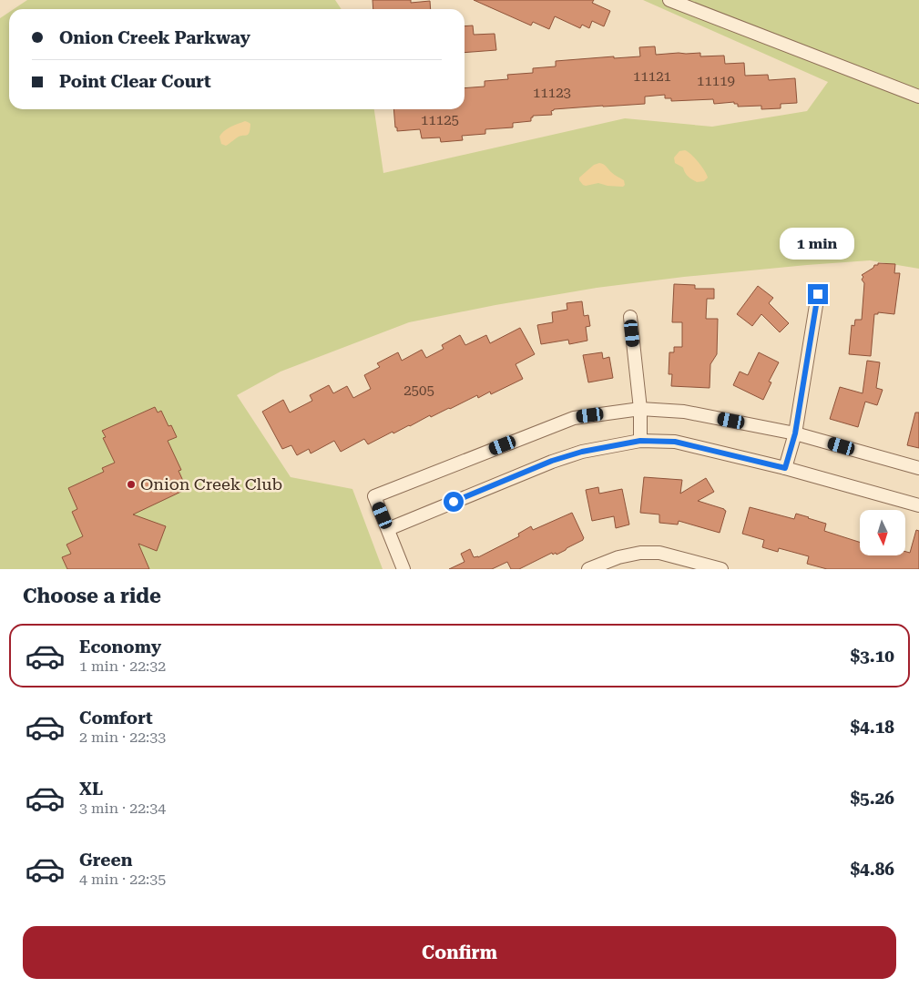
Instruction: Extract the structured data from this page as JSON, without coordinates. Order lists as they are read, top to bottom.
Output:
{
  "places": ["Onion Creek Club"],
  "house_numbers": [
    "11121",
    "11119",
    "11123",
    "11125",
    "2505"
  ],
  "north": "bottom",
  "page": {
    "banner": ["Onion Creek Parkway", "Point Clear Court"],
    "bubble": "1 min",
    "heading": "Choose a ride",
    "list": [
      {
        "name": "Economy",
        "note": "1 min · 22:32",
        "value": "$3.10"
      },
      {
        "name": "Comfort",
        "note": "2 min · 22:33",
        "value": "$4.18"
      },
      {
        "name": "XL",
        "note": "3 min · 22:34",
        "value": "$5.26"
      },
      {
        "name": "Green",
        "note": "4 min · 22:35",
        "value": "$4.86"
      }
    ],
    "buttons": "Confirm"
  }
}
